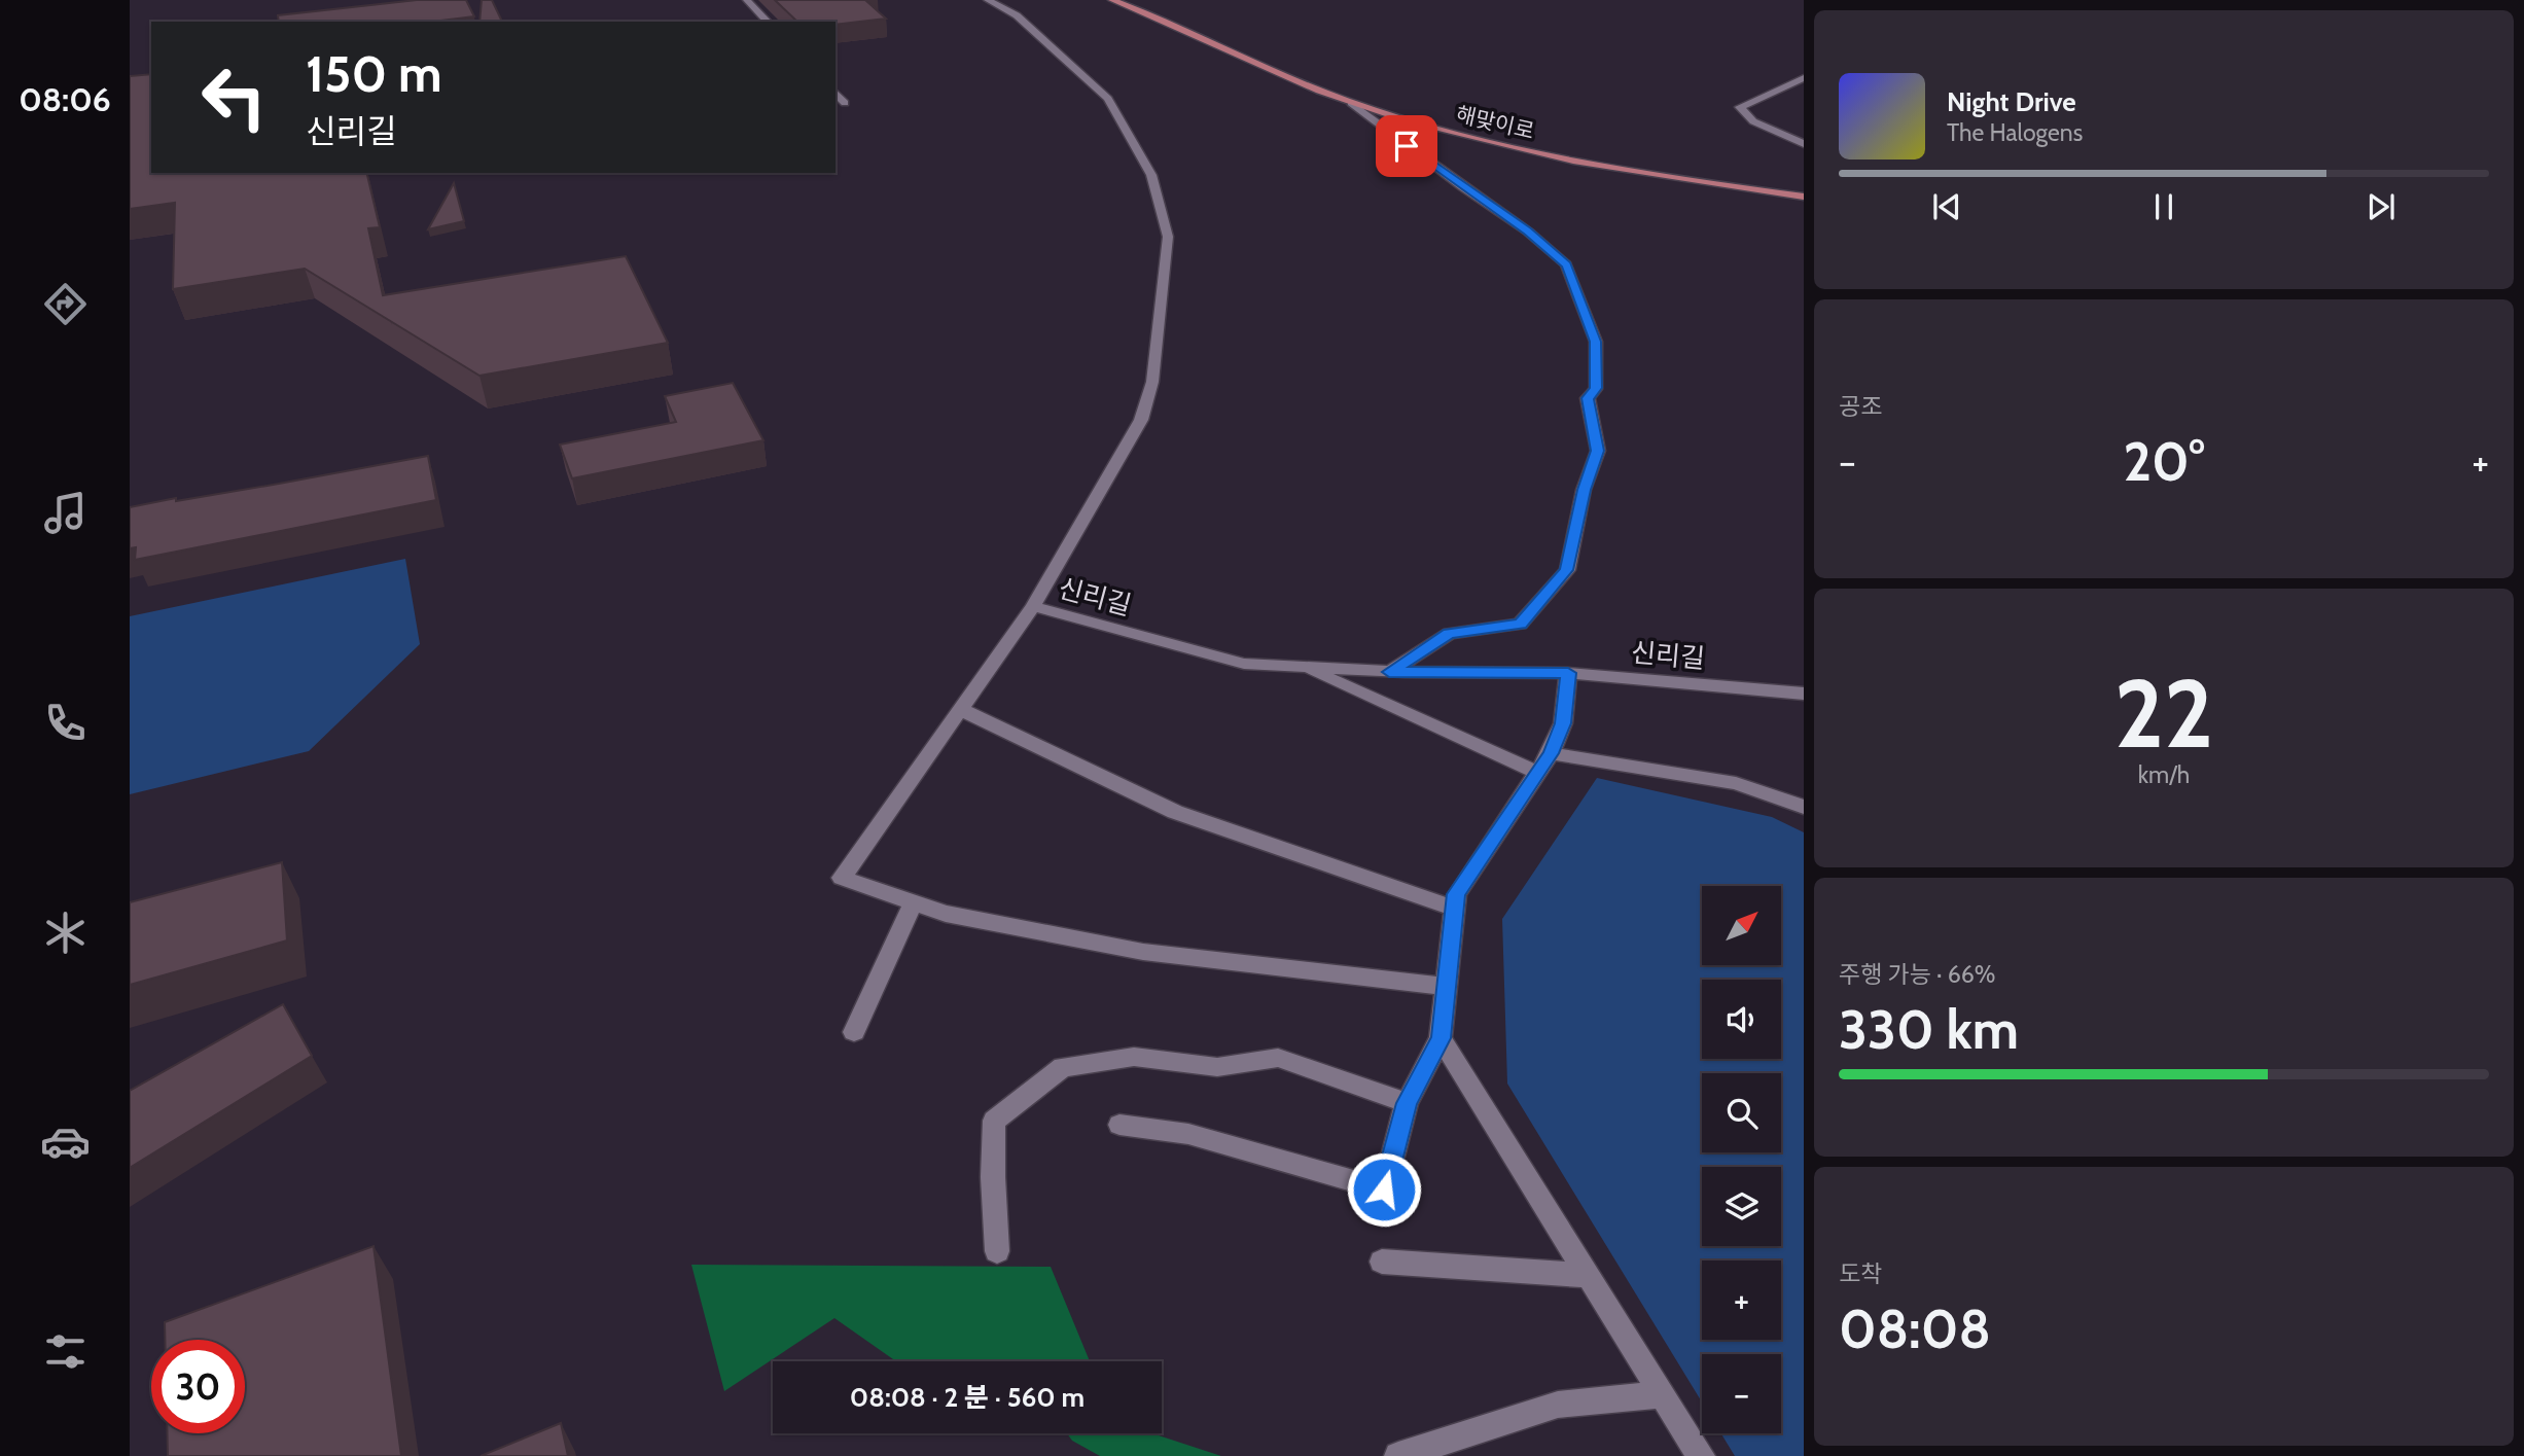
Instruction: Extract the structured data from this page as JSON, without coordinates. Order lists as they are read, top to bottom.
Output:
{
  "streets": {
    "main road": ["해맞이로"],
    "street": ["신리길"]
  },
  "north": "top right",
  "page": {
    "tabs": "08:06",
    "turn": ["150 m", "신리길"],
    "song": ["Night Drive", "The Halogens"],
    "tile": [
      "공조",
      ["22", "km/h"],
      ["주행 가능 · 66%", "330 km"],
      ["도착", "08:08"]
    ],
    "heat": ["−", "20°", "+"],
    "map_buttons": ["+", "−"],
    "limit": "30",
    "trip": "08:08 · 2 분 · 560 m"
  }
}
